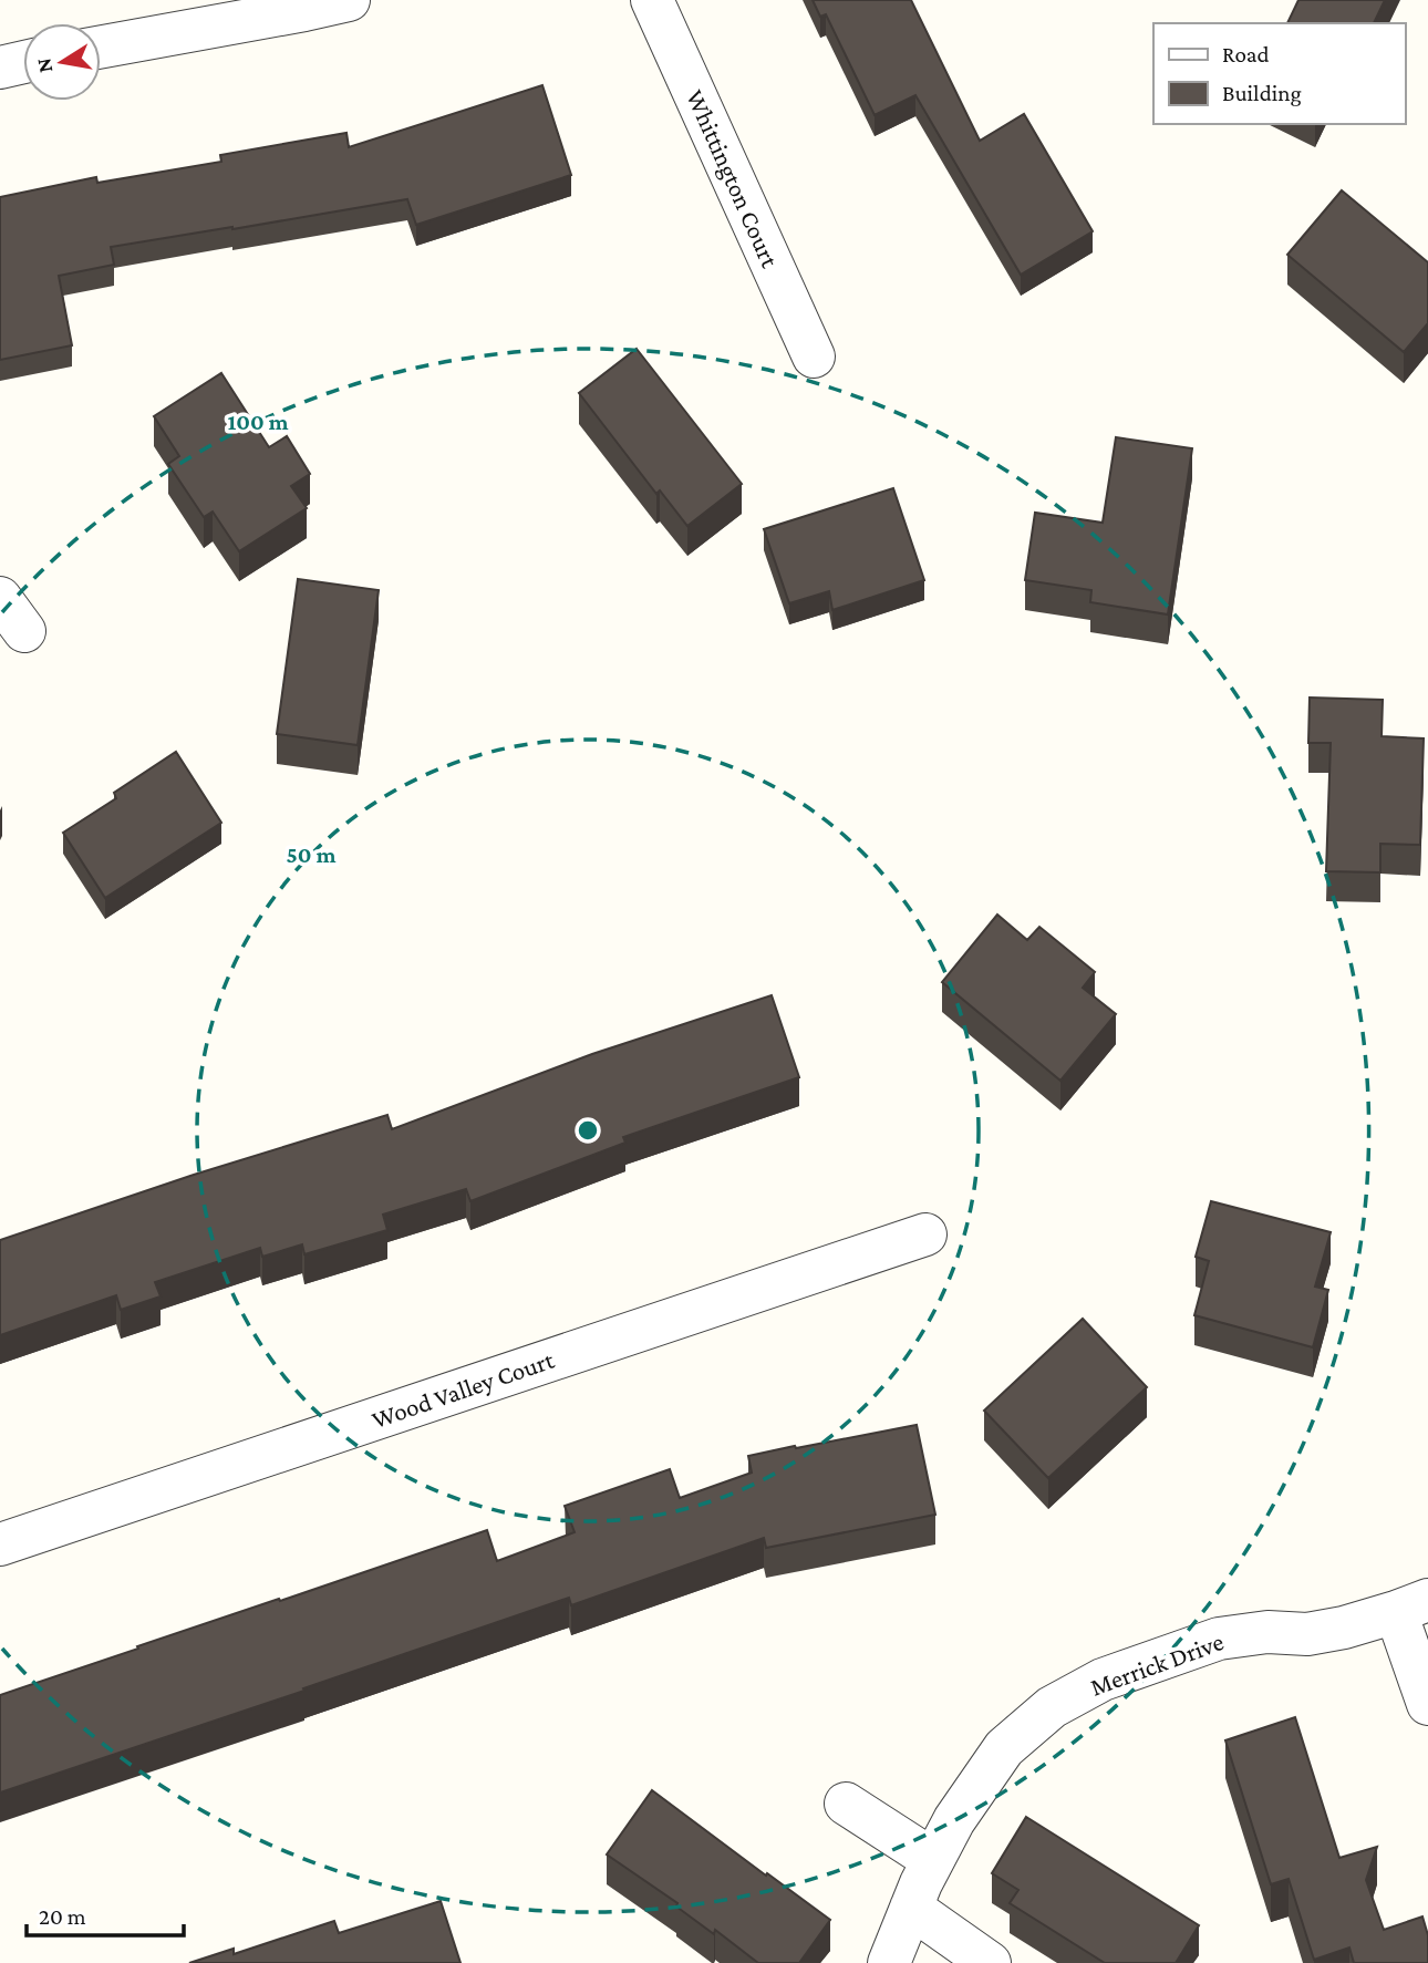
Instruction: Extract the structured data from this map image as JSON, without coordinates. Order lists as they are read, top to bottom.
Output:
{
  "streets": {
    "street": ["Whittington Court", "Wood Valley Court", "Merrick Drive"]
  },
  "legend": ["Road", "Building"],
  "scale_bar": "20 m",
  "north": "left",
  "rings": ["100 m", "50 m"]
}
